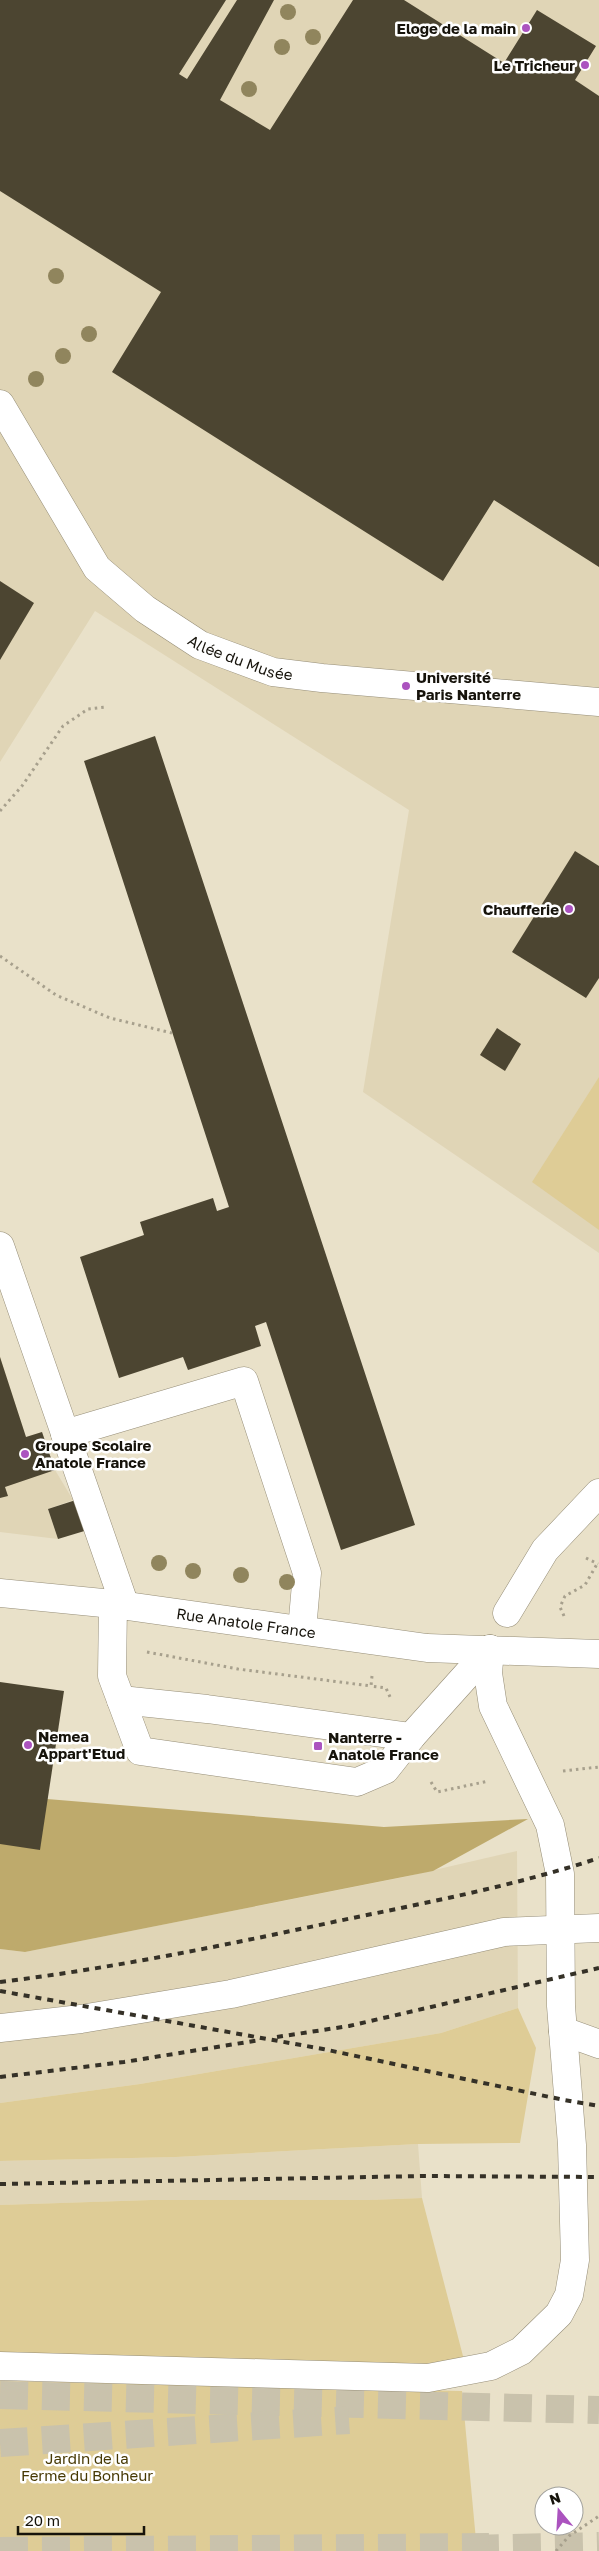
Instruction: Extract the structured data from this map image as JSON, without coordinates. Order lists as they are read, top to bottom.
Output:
{
  "streets": {
    "street": ["Allée du Musée", "Rue Anatole France"]
  },
  "parks": ["Jardin de la Ferme du Bonheur"],
  "places": {
    "other": [
      "Eloge de la main",
      "Le Tricheur",
      "Université Paris Nanterre",
      "Chaufferie",
      "Groupe Scolaire Anatole France",
      "Nemea Appart'Etud"
    ],
    "transit": ["Nanterre - Anatole France"]
  },
  "scale_bar": "20 m",
  "north": "top"
}
